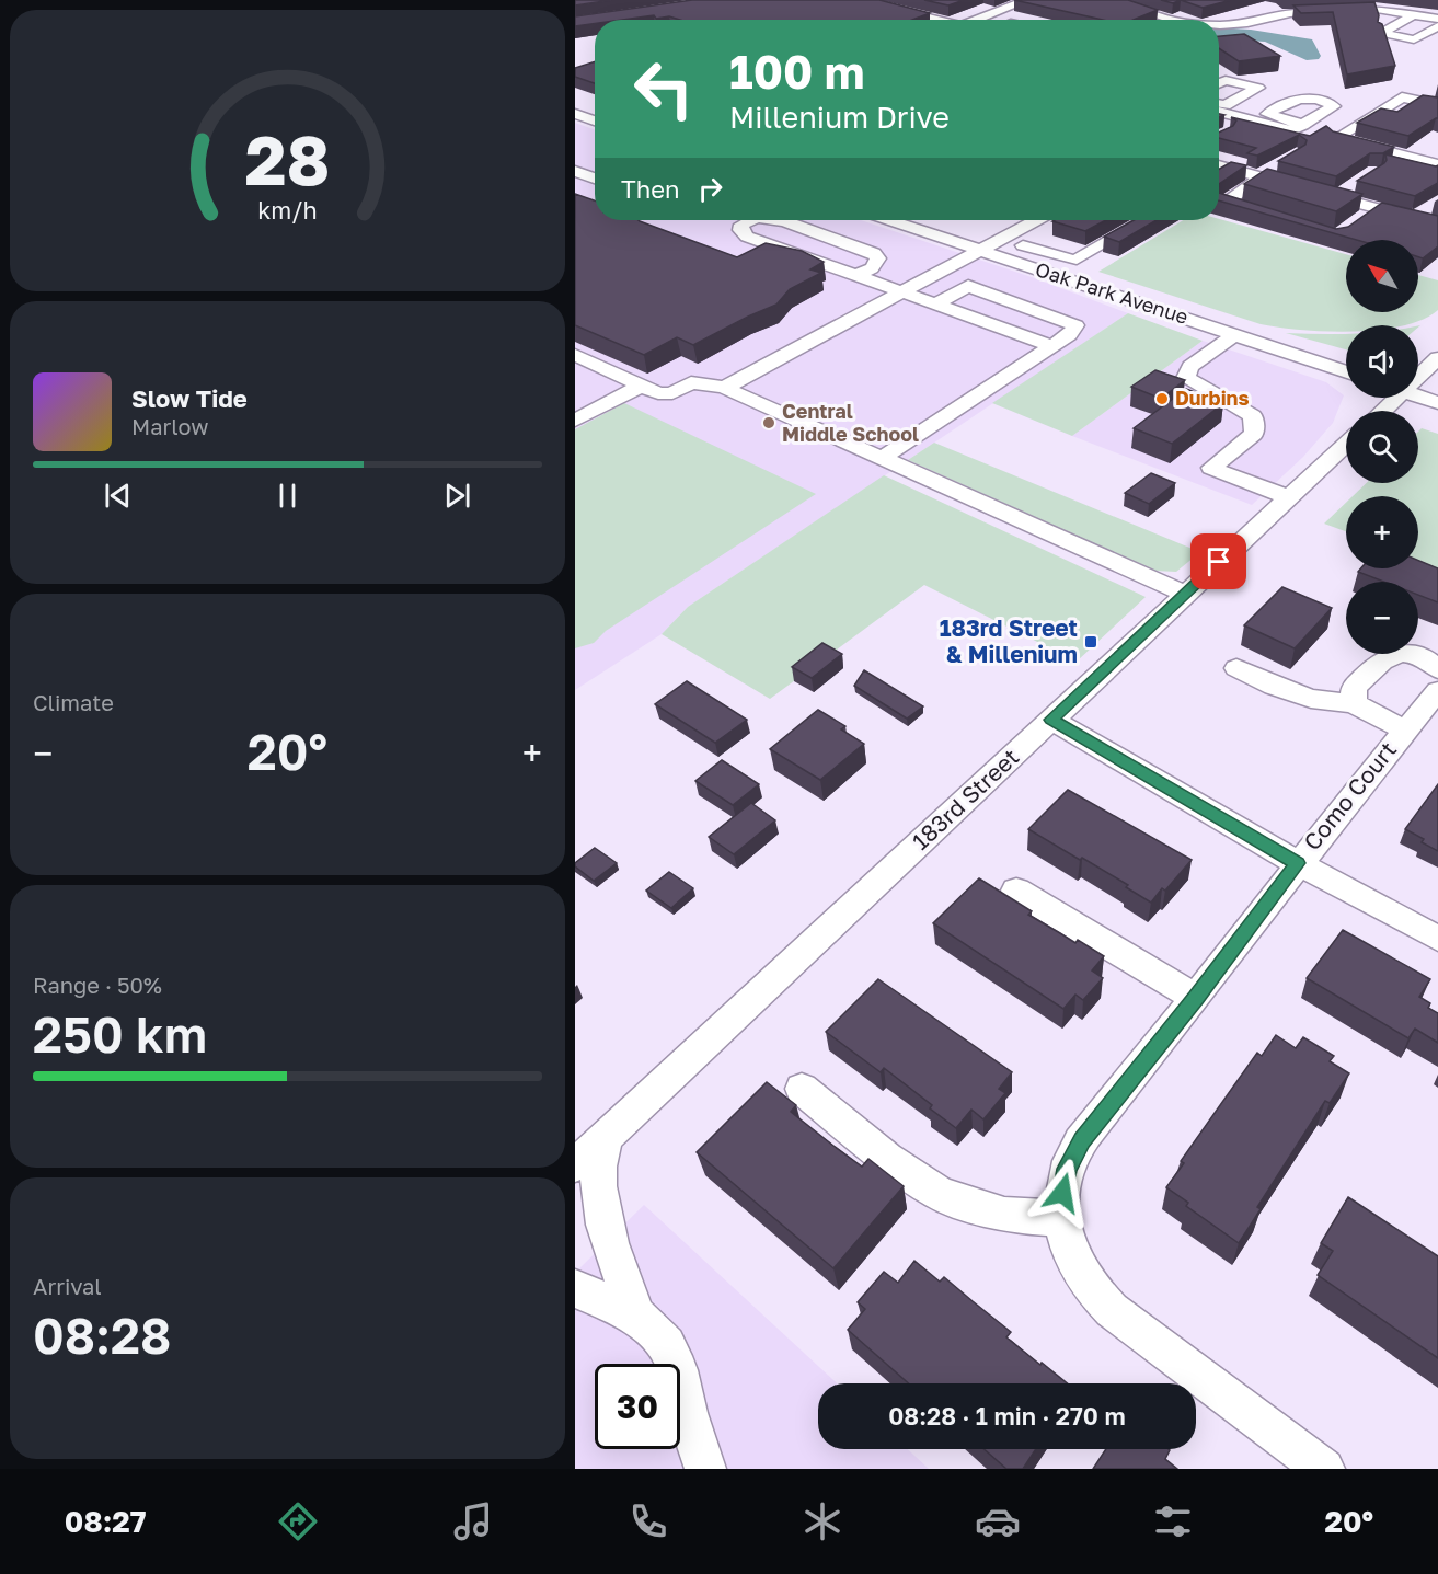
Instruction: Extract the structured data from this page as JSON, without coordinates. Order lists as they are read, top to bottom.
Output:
{
  "streets": {
    "street": ["Oak Park Avenue", "Como Court", "183rd Street"]
  },
  "places": {
    "other": ["Durbins", "Central Middle School"],
    "transit": ["183rd Street & Millenium"]
  },
  "north": "top left",
  "page": {
    "turn": ["100 m", "Millenium Drive"],
    "then": "Then",
    "map_buttons": ["+", "−"],
    "song": ["Slow Tide", "Marlow"],
    "tile": [
      "Climate",
      ["Range · 50%", "250 km"],
      ["Arrival", "08:28"]
    ],
    "heat": ["−", "20°", "+"],
    "limit": "30",
    "trip": "08:28 · 1 min · 270 m",
    "tabs": ["08:27", "20°"],
    "gauge": ["28", "km/h"]
  }
}
